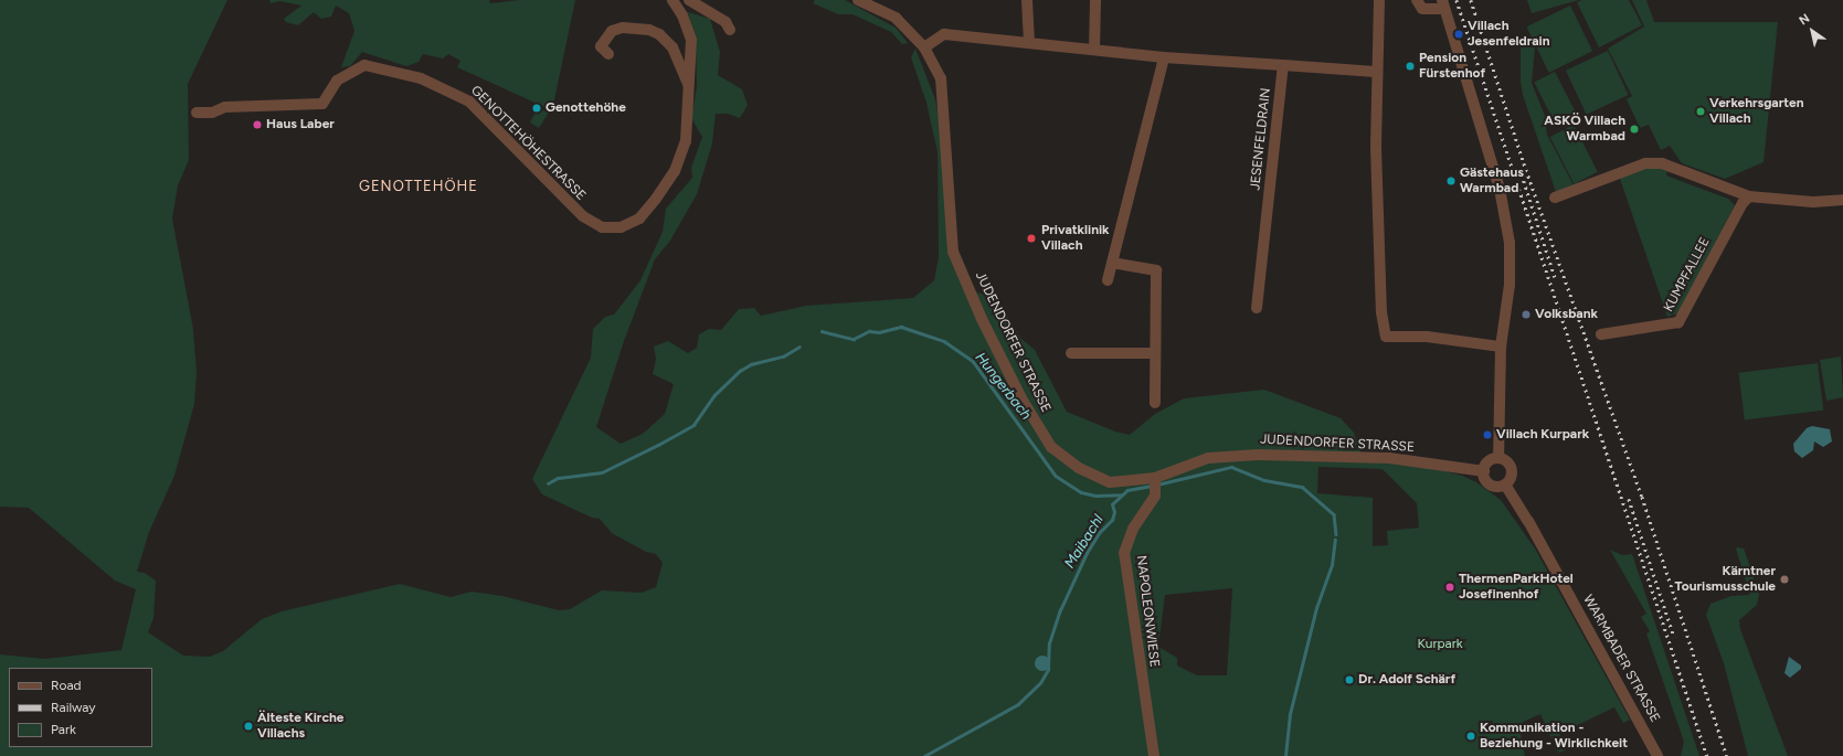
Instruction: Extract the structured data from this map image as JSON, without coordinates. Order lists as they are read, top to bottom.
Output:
{
  "streets": {
    "street": [
      "JESENFELDRAIN",
      "GENOTTEHÖHESTRASSE",
      "KUMPFALLEE",
      "JUDENDORFER STRASSE",
      "NAPOLEONWIESE",
      "WARMBADER STRASSE"
    ]
  },
  "crossings": [
    ["JUDENDORFER STRASSE", "NAPOLEONWIESE"],
    ["JUDENDORFER STRASSE", "WARMBADER STRASSE"]
  ],
  "districts": ["GENOTTEHÖHE"],
  "water": ["Hungerbach", "Maibachl"],
  "parks": ["Kurpark"],
  "places": [
    "Villach Jesenfeldrain",
    "Pension Fürstenhof",
    "Genottehöhe",
    "Verkehrsgarten Villach",
    "Haus Laber",
    "ASKÖ Villach Warmbad",
    "Gästehaus Warmbad",
    "Privatklinik Villach",
    "Volksbank",
    "Villach Kurpark",
    "Kärntner Tourismusschule",
    "ThermenParkHotel Josefinenhof",
    "Dr. Adolf Schärf",
    "Älteste Kirche Villachs",
    "Kommunikation - Beziehung - Wirklichkeit"
  ],
  "legend": ["Road", "Railway", "Park"],
  "north": "top left"
}
